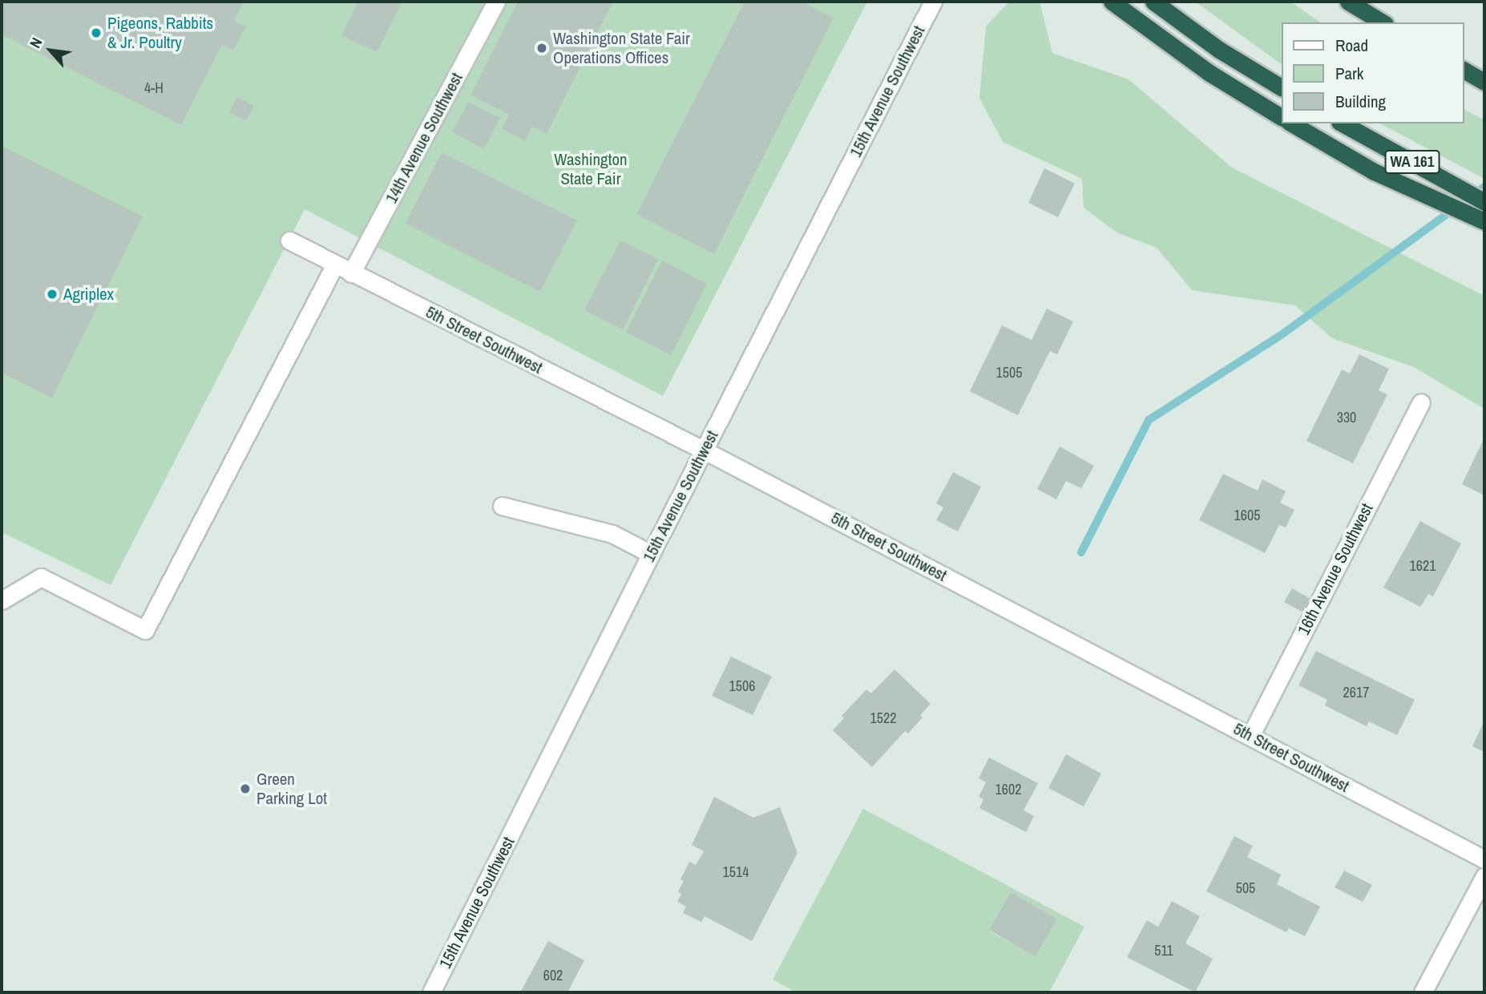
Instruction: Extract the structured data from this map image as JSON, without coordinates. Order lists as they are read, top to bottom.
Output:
{
  "streets": {
    "highway": ["WA 161"],
    "street": [
      "15th Avenue Southwest",
      "14th Avenue Southwest",
      "5th Street Southwest",
      "16th Avenue Southwest"
    ]
  },
  "crossings": [
    ["15th Avenue Southwest", "5th Street Southwest"],
    ["14th Avenue Southwest", "5th Street Southwest"],
    ["5th Street Southwest", "16th Avenue Southwest"]
  ],
  "parks": ["Washington State Fair"],
  "places": [
    "Pigeons, Rabbits & Jr. Poultry",
    "Washington State Fair Operations Offices",
    "Agriplex",
    "Green Parking Lot"
  ],
  "house_numbers": [
    "4-H",
    "1505",
    "330",
    "1605",
    "1621",
    "1506",
    "2617",
    "1522",
    "1602",
    "1514",
    "505",
    "511",
    "602"
  ],
  "legend": ["Road", "Park", "Building"],
  "north": "top left"
}
